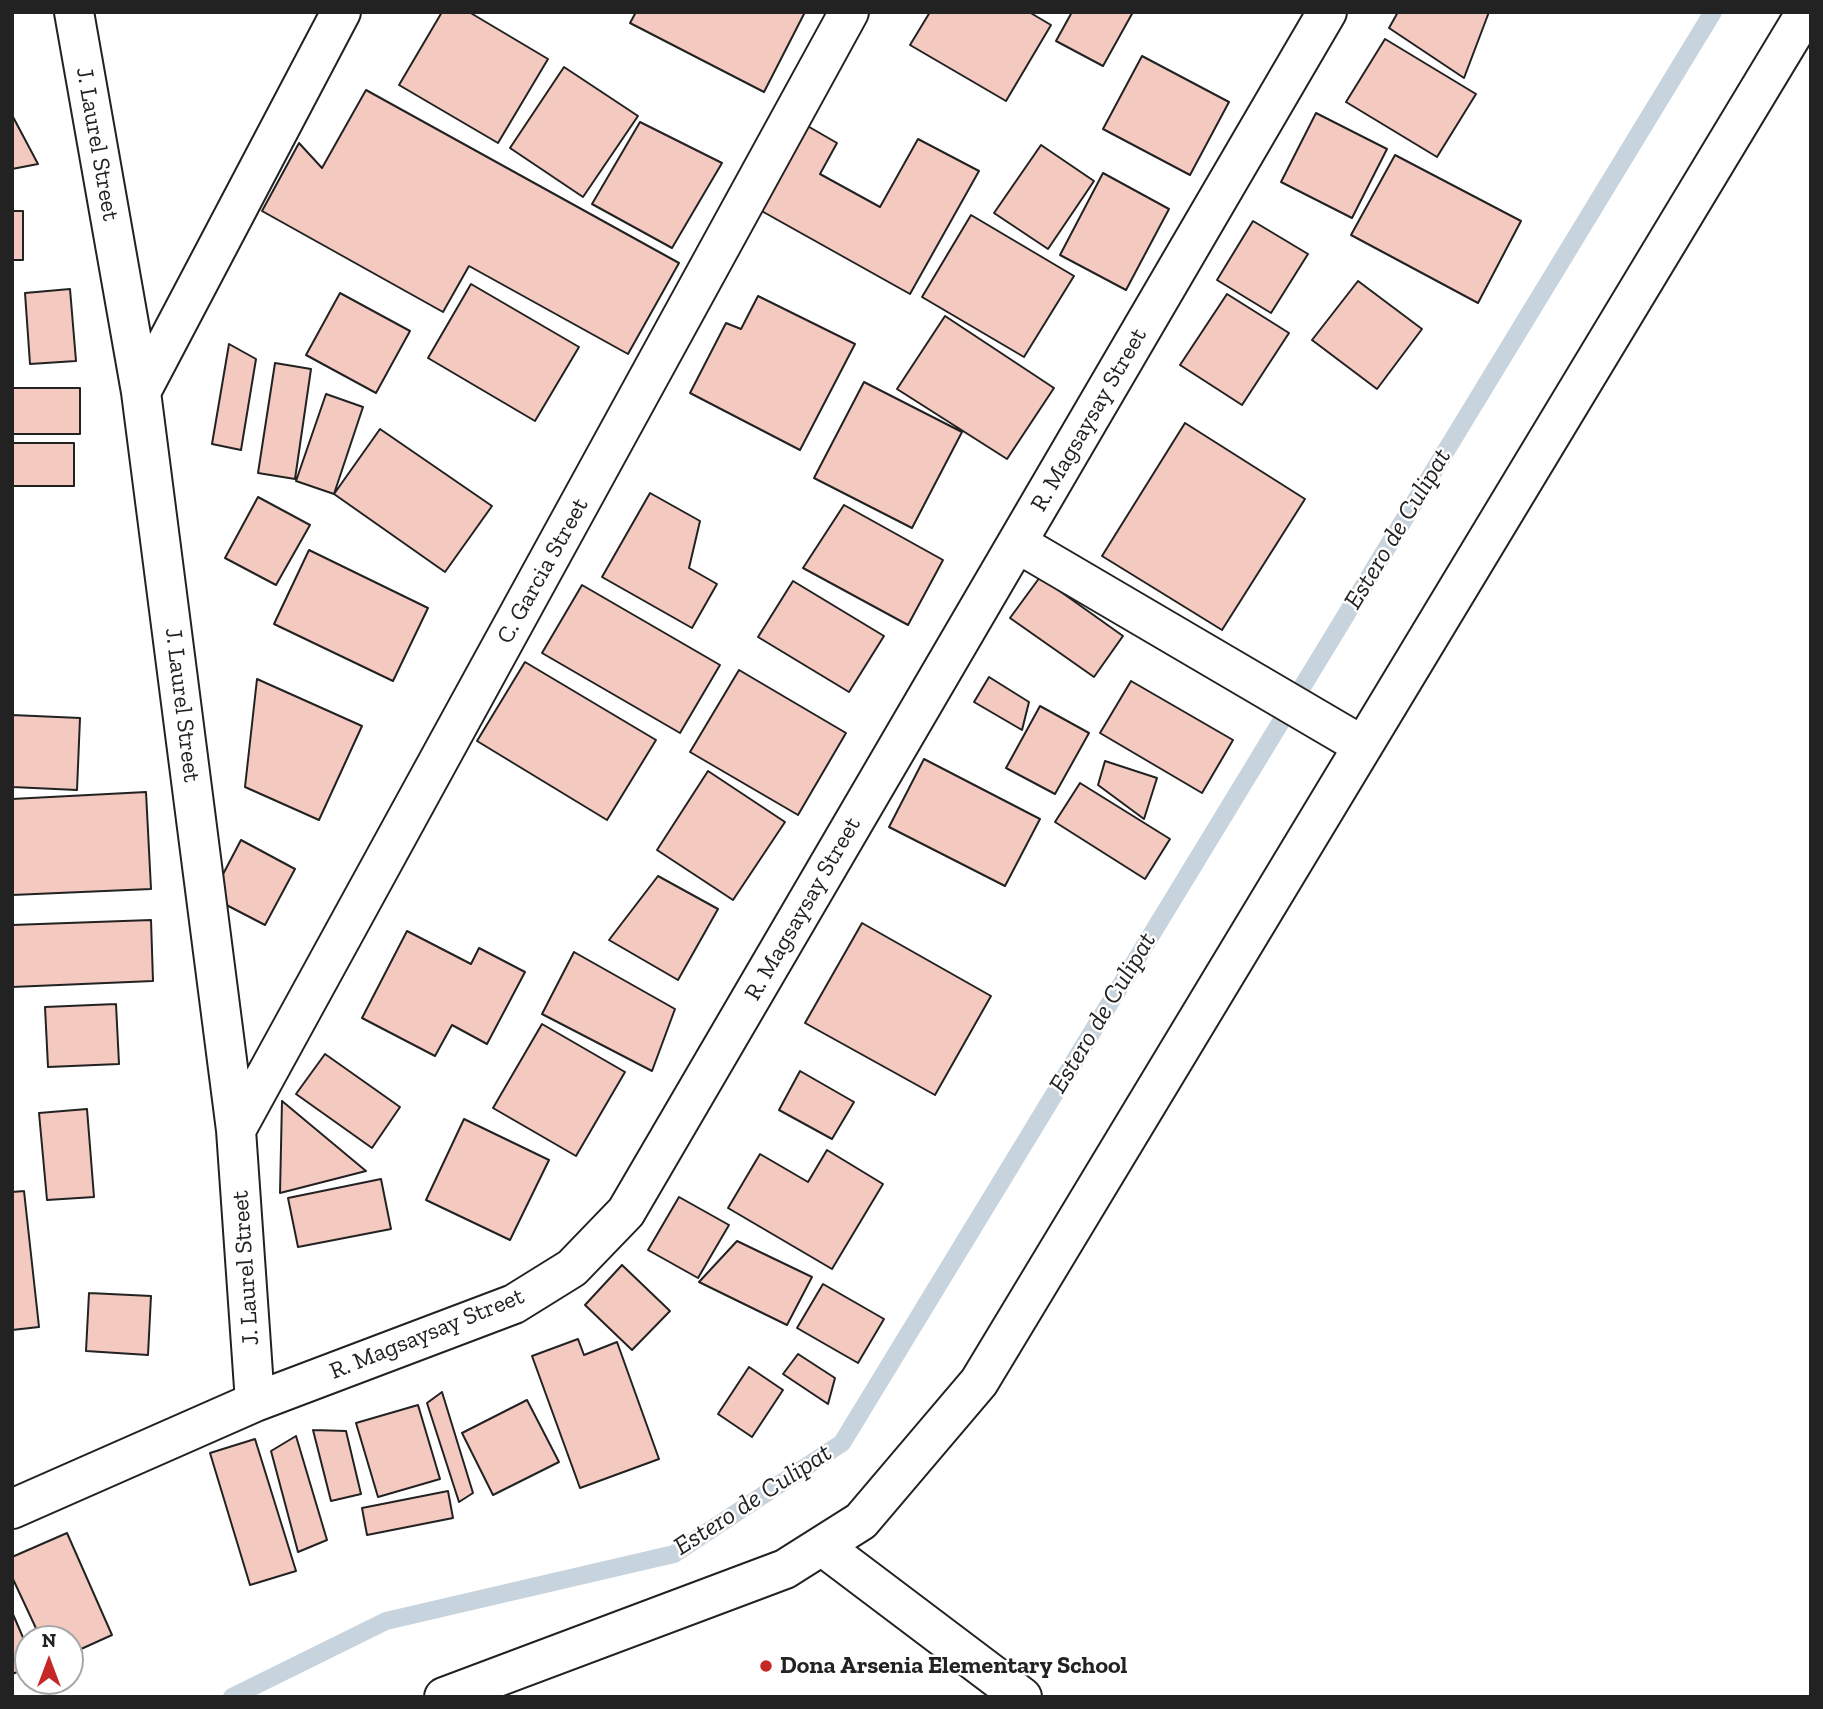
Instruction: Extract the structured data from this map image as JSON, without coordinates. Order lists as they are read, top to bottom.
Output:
{
  "streets": {
    "street": ["J. Laurel Street", "R. Magsaysay Street", "C. Garcia Street"]
  },
  "crossings": [
    ["J. Laurel Street", "R. Magsaysay Street"],
    ["J. Laurel Street", "C. Garcia Street"]
  ],
  "water": ["Estero de Culipat"],
  "places": ["Dona Arsenia Elementary School"],
  "north": "top"
}
